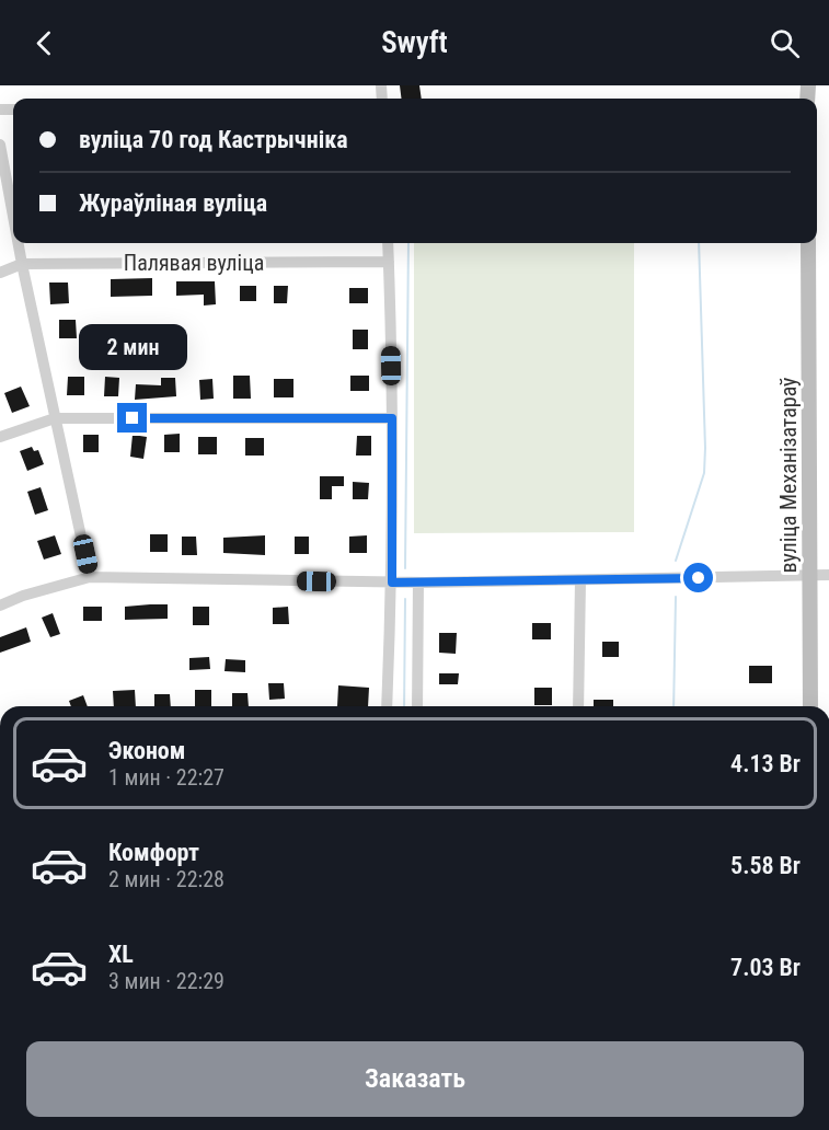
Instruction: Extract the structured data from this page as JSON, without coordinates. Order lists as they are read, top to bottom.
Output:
{
  "streets": {
    "street": ["Палявая вуліца", "вуліца Механізатараў"]
  },
  "page": {
    "header": "Swyft",
    "banner": ["вуліца 70 год Кастрычніка", "Жураўліная вуліца"],
    "bubble": "2 мин",
    "list": [
      {
        "name": "Эконом",
        "note": "1 мин · 22:27",
        "value": "4.13 Br"
      },
      {
        "name": "Комфорт",
        "note": "2 мин · 22:28",
        "value": "5.58 Br"
      },
      {
        "name": "XL",
        "note": "3 мин · 22:29",
        "value": "7.03 Br"
      }
    ],
    "buttons": "Заказать"
  }
}
